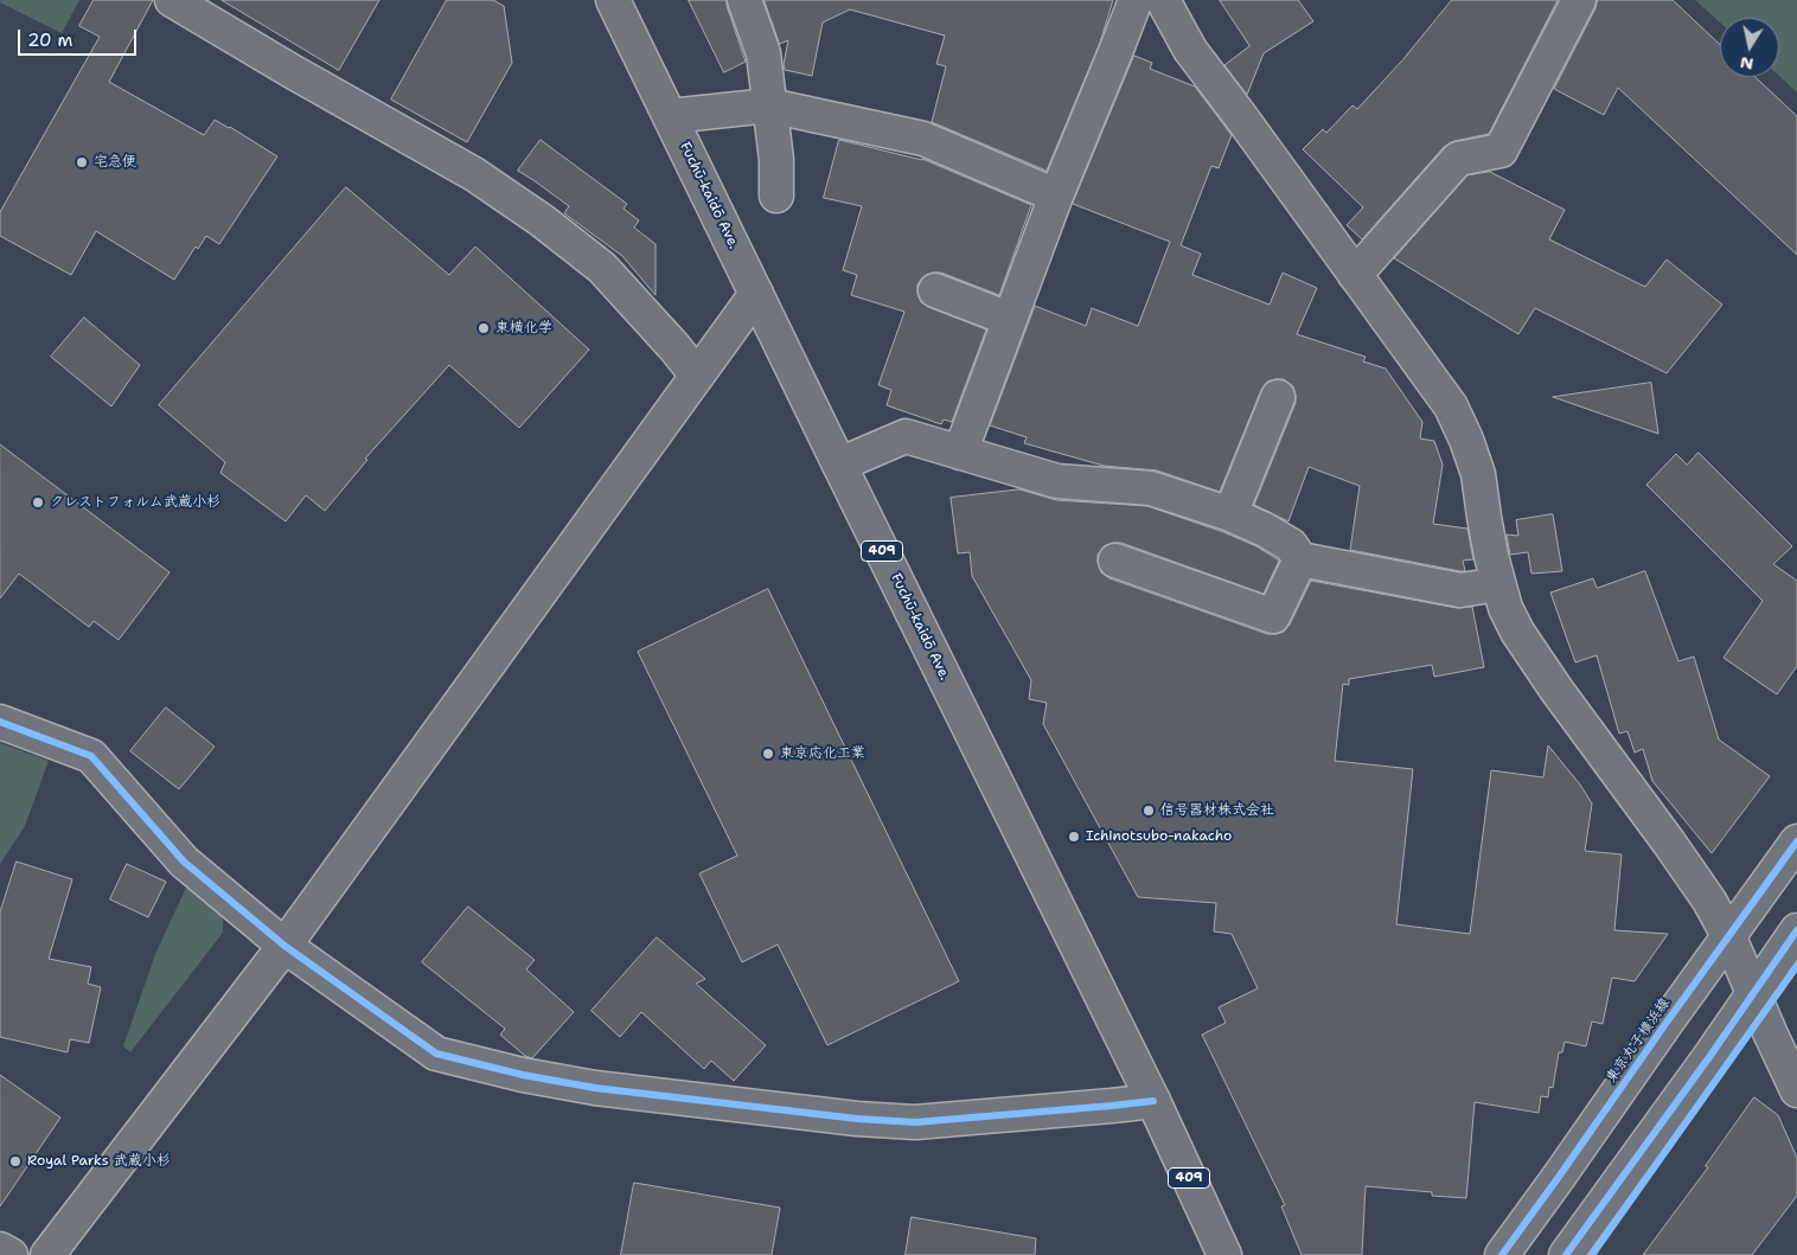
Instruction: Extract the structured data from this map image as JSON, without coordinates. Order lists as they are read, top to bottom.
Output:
{
  "streets": {
    "main road": ["Fuchū-kaidō Ave.", "409", "東京丸子横浜線"]
  },
  "places": [
    "宅急便",
    "東横化学",
    "クレストフォルム武蔵小杉",
    "東京応化工業",
    "信号器材株式会社",
    "Ichinotsubo-nakacho",
    "Royal Parks 武蔵小杉"
  ],
  "scale_bar": "20 m",
  "north": "bottom"
}
